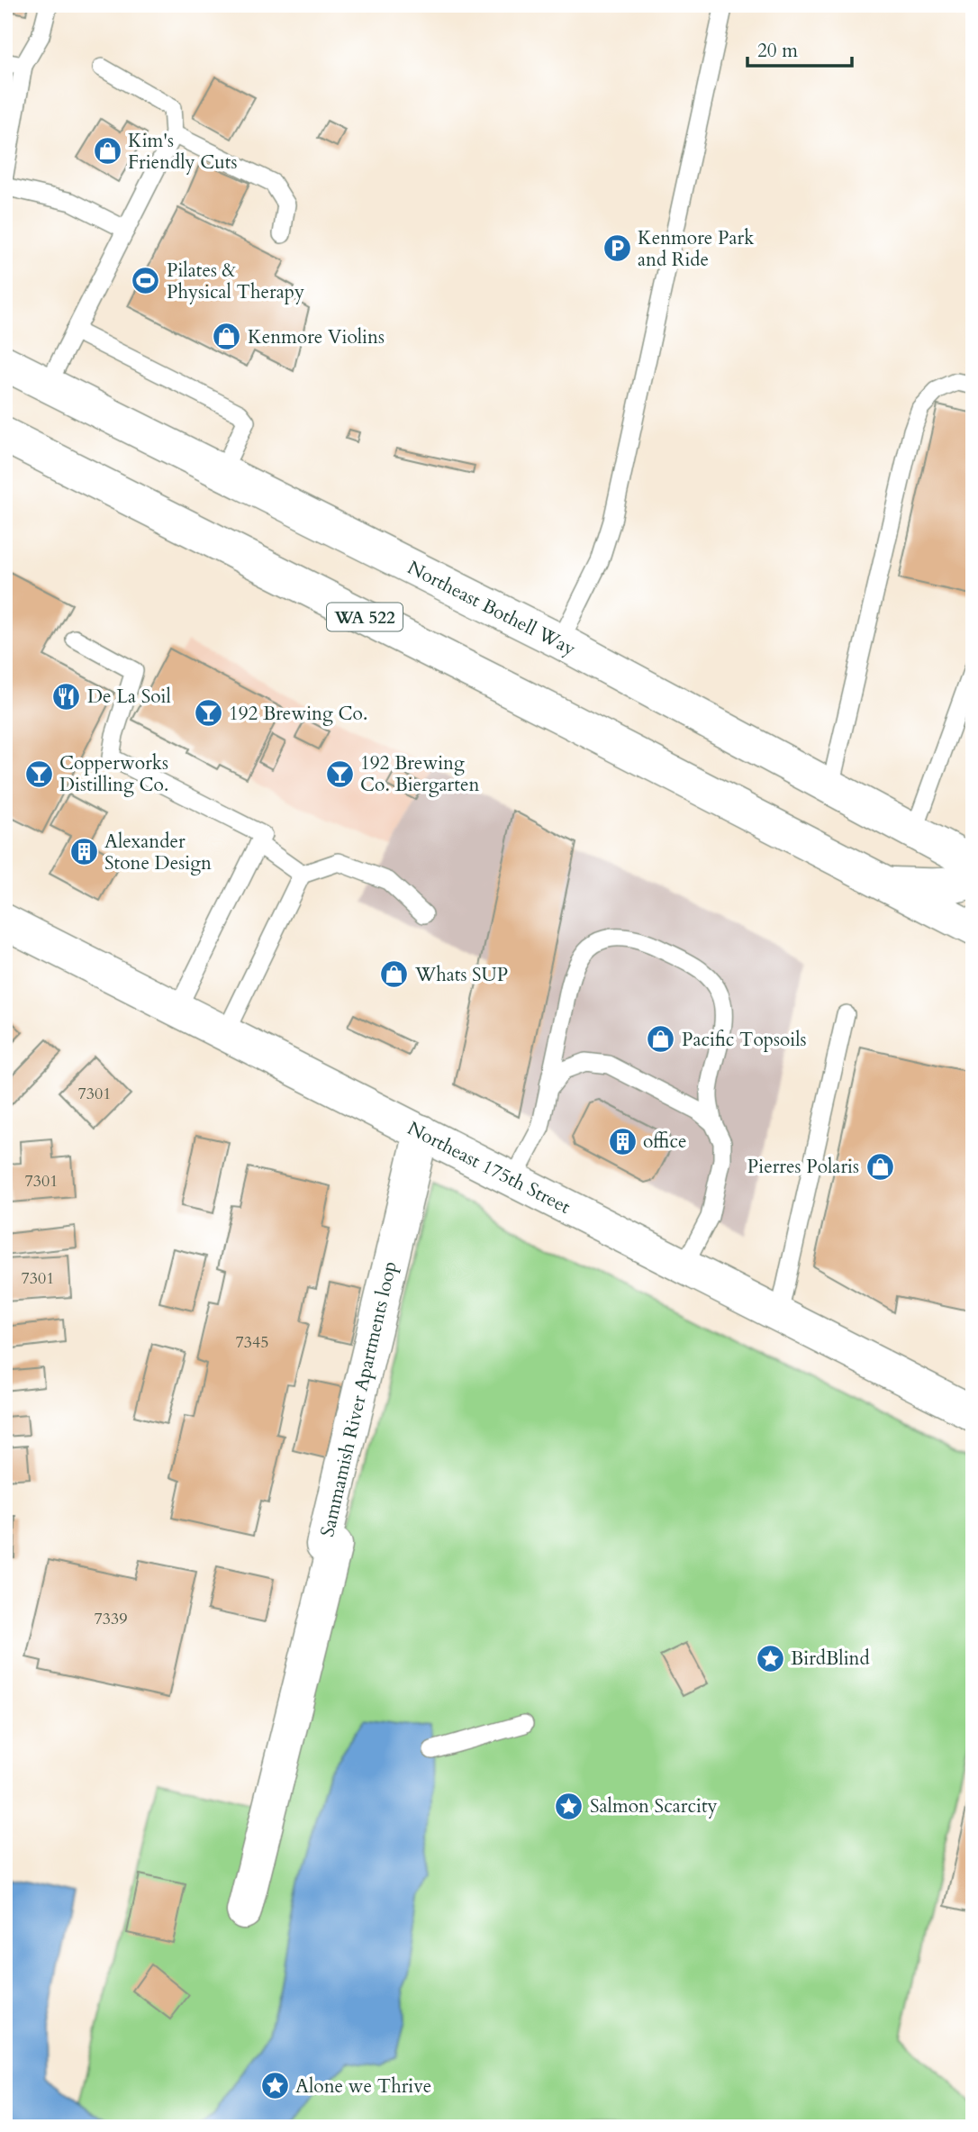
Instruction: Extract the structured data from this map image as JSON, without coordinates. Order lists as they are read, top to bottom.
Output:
{
  "streets": {
    "main road": [
      "Northeast Bothell Way",
      "WA 522",
      "Northeast 175th Street",
      "Sammamish River Apartments loop"
    ]
  },
  "crossings": [
    ["Northeast 175th Street", "Sammamish River Apartments loop"]
  ],
  "places": {
    "shop": [
      "Kim's Friendly Cuts",
      "Kenmore Violins",
      "Whats SUP",
      "Pacific Topsoils",
      "Pierres Polaris"
    ],
    "parking": ["Kenmore Park and Ride"],
    "sports": ["Pilates & Physical Therapy"],
    "restaurant": ["De La Soil"],
    "bar": ["192 Brewing Co.", "Copperworks Distilling Co.", "192 Brewing Co. Biergarten"],
    "building": ["Alexander Stone Design", "office"],
    "place": ["BirdBlind", "Salmon Scarcity", "Alone we Thrive"]
  },
  "house_numbers": [
    "7301",
    "7301",
    "7301",
    "7345",
    "7339"
  ],
  "scale_bar": "20 m"
}
